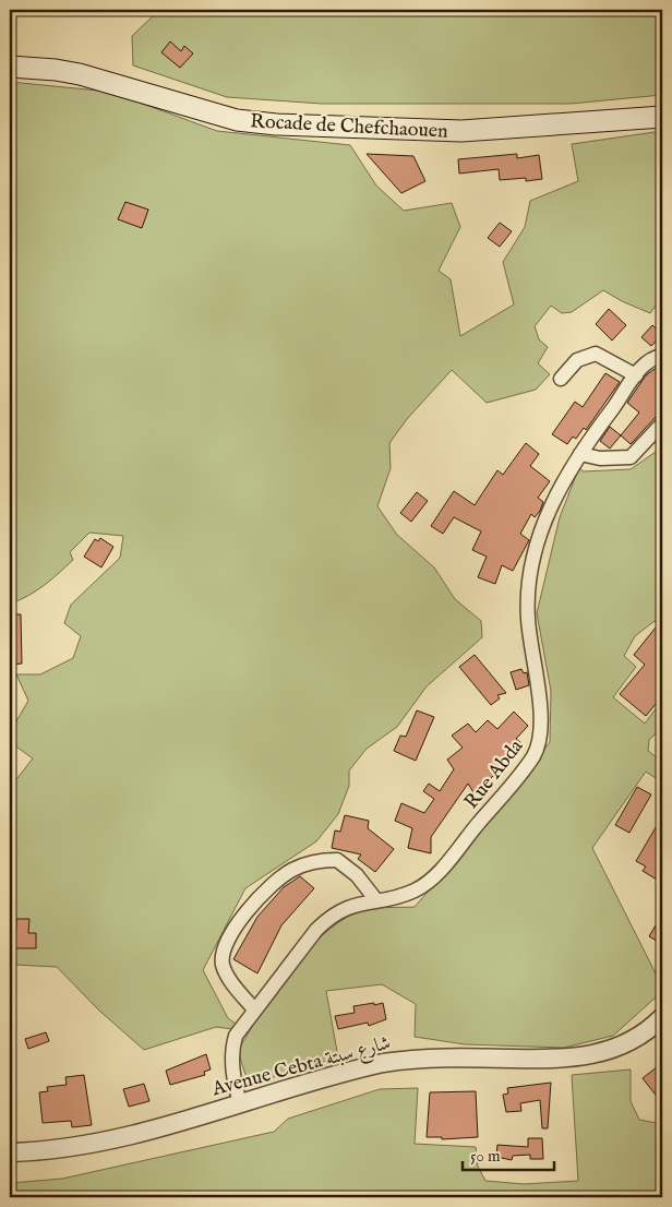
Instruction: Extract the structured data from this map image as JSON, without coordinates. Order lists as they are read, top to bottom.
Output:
{
  "streets": {
    "main road": ["Rocade de Chefchaouen"],
    "street": ["Rue Abda", "Avenue Cebta شارع سبتة"]
  },
  "crossings": [
    ["Rue Abda", "Avenue Cebta شارع سبتة"]
  ],
  "scale_bar": "50 m"
}
